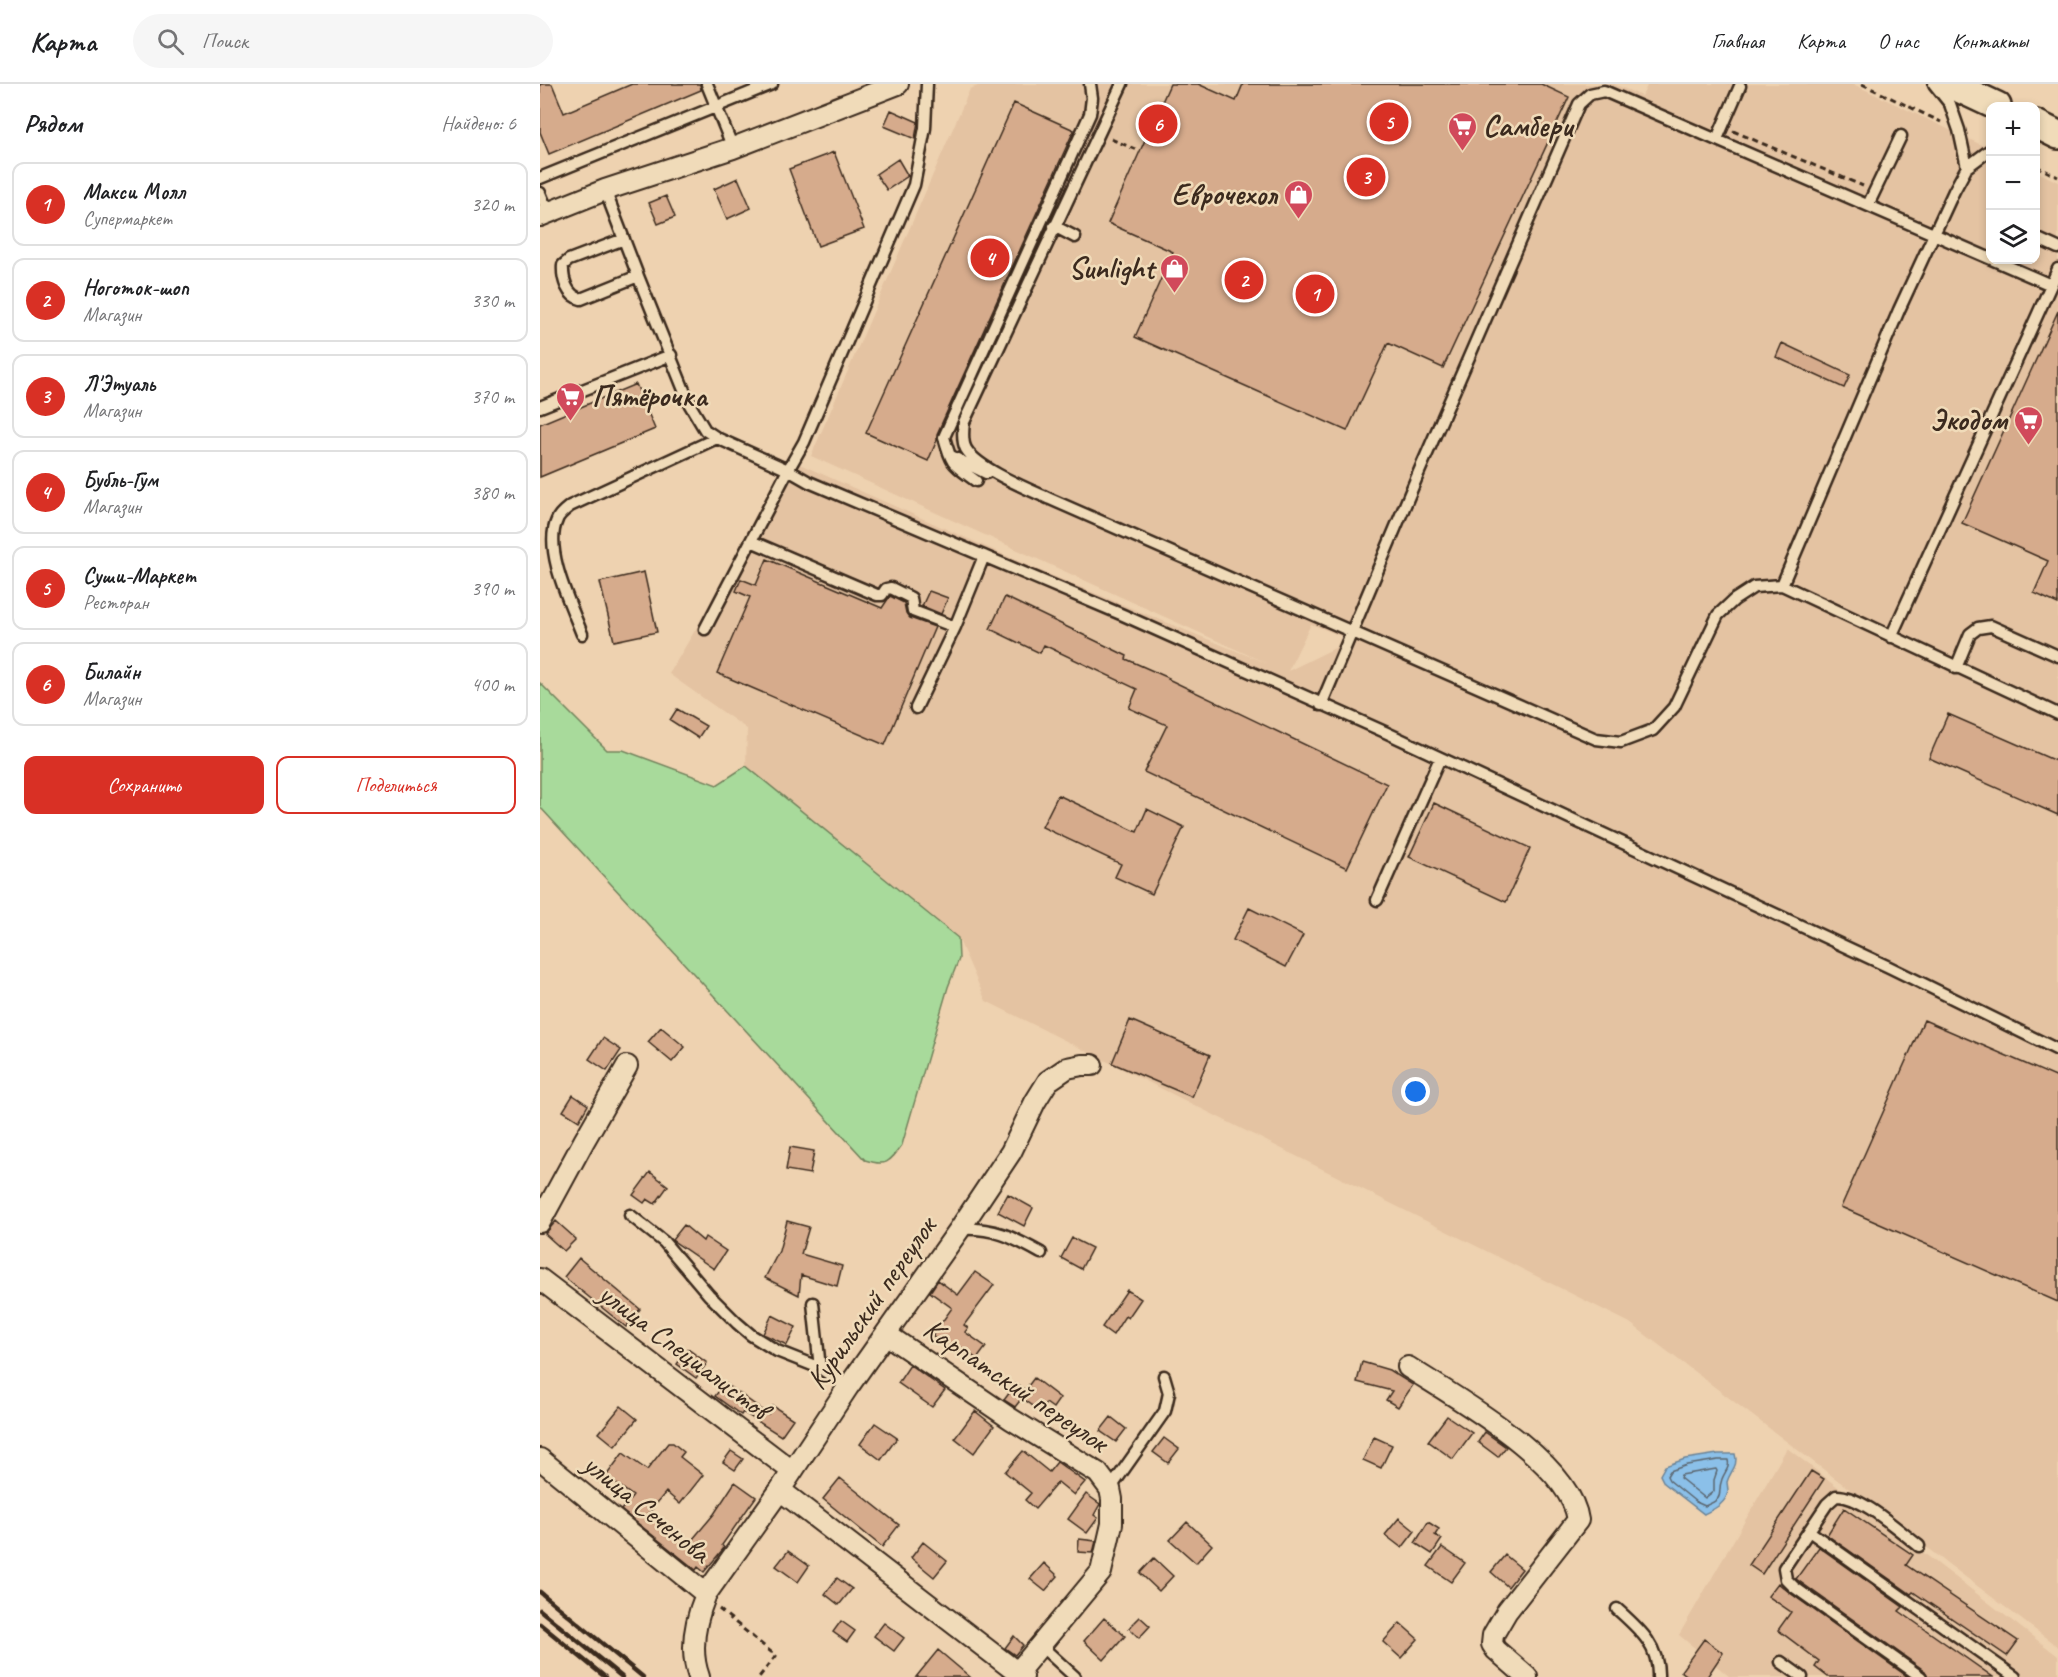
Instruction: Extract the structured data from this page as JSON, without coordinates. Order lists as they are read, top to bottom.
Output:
{
  "streets": {
    "street": [
      "Курильский переулок",
      "улица Специалистов",
      "Карпатский переулок",
      "улица Сеченова"
    ]
  },
  "crossings": [
    ["Курильский переулок", "улица Специалистов"],
    ["Курильский переулок", "Карпатский переулок"],
    ["Курильский переулок", "улица Сеченова"]
  ],
  "places": {
    "supermarket": ["Самбери", "Пятёрочка", "Экодом"],
    "shop": ["Еврочехол", "Sunlight"]
  },
  "page": {
    "header": "Карта",
    "search": "Поиск",
    "nav": [
      "Главная",
      "Карта",
      "О нас",
      "Контакты"
    ],
    "heading": ["Рядом", "Найдено: 6"],
    "pins": [
      "5",
      "6",
      "3",
      "4",
      "2",
      "1"
    ],
    "map_buttons": ["+", "−"],
    "list": [
      {
        "mark": "1",
        "name": "Макси Молл",
        "note": "Супермаркет",
        "value": "320 m"
      },
      {
        "mark": "2",
        "name": "Ноготок-шоп",
        "note": "Магазин",
        "value": "330 m"
      },
      {
        "mark": "3",
        "name": "Л'Этуаль",
        "note": "Магазин",
        "value": "370 m"
      },
      {
        "mark": "4",
        "name": "Бубль-Гум",
        "note": "Магазин",
        "value": "380 m"
      },
      {
        "mark": "5",
        "name": "Суши-Маркет",
        "note": "Ресторан",
        "value": "390 m"
      },
      {
        "mark": "6",
        "name": "Билайн",
        "note": "Магазин",
        "value": "400 m"
      }
    ],
    "buttons": ["Сохранить", "Поделиться"]
  }
}
